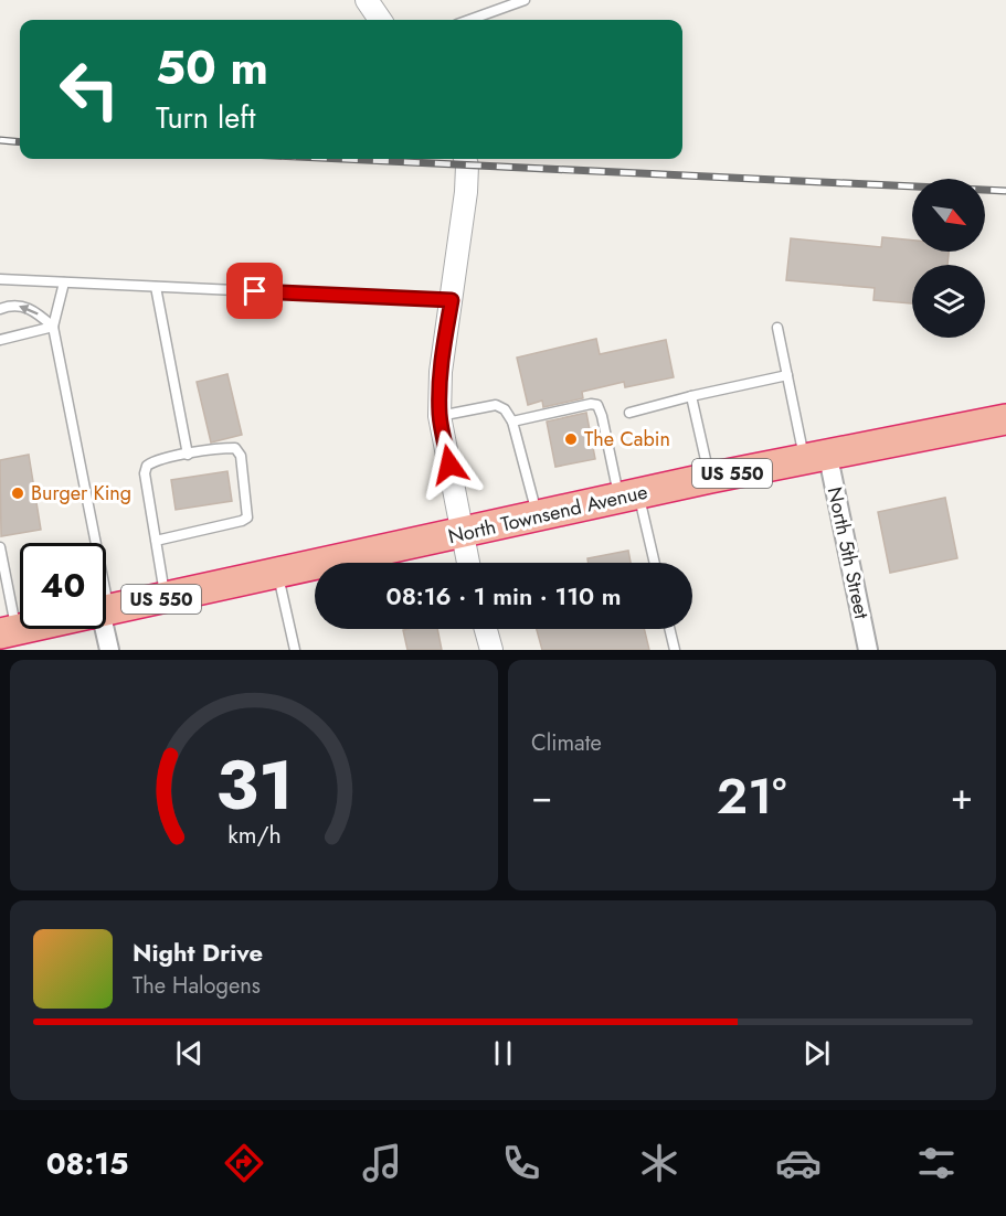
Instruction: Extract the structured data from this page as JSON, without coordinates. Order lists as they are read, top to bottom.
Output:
{
  "streets": {
    "highway": ["US 550", "North Townsend Avenue"],
    "street": ["North 5th Street"]
  },
  "crossings": [
    ["North Townsend Avenue", "North 5th Street"]
  ],
  "places": ["The Cabin", "Burger King"],
  "north": "bottom right",
  "page": {
    "turn": ["50 m", "Turn left"],
    "limit": "40",
    "trip": "08:16 · 1 min · 110 m",
    "tile": "Climate",
    "heat": ["−", "21°", "+"],
    "song": ["Night Drive", "The Halogens"],
    "tabs": "08:15",
    "gauge": ["31", "km/h"]
  }
}
